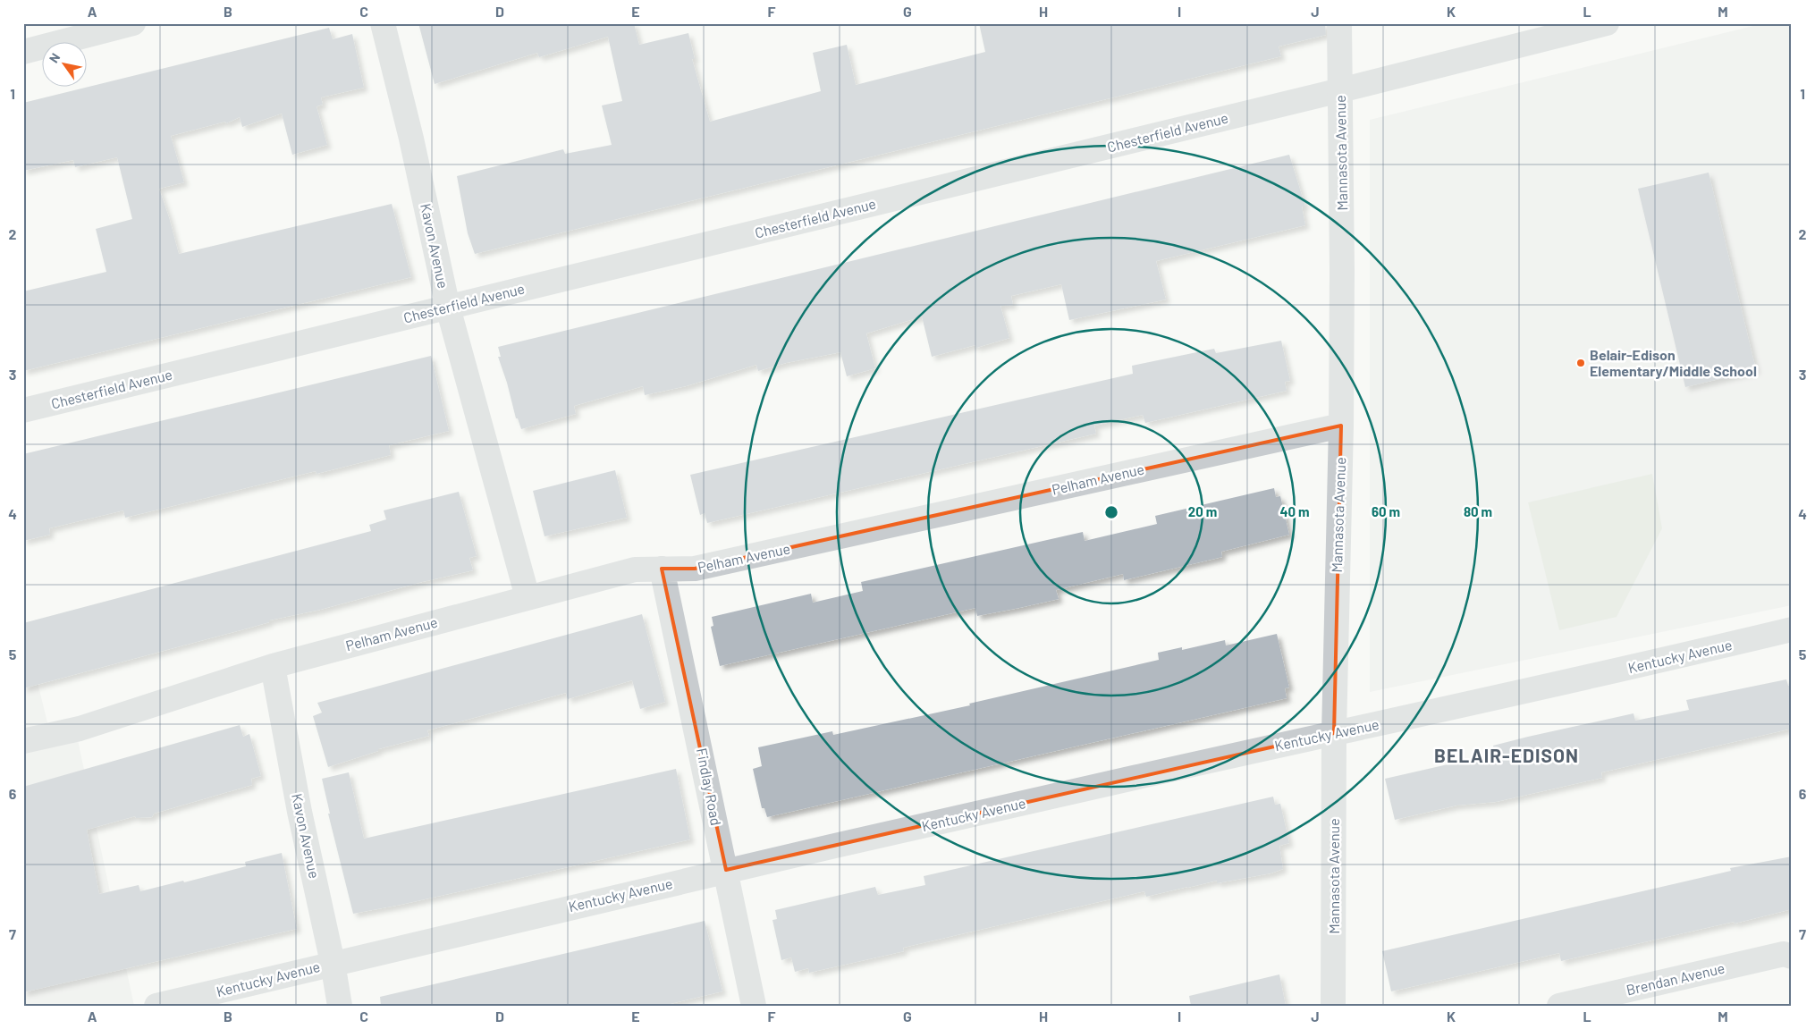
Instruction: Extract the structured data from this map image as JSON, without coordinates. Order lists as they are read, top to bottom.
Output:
{
  "streets": {
    "street": [
      "Chesterfield Avenue",
      "Mannasota Avenue",
      "Kavon Avenue",
      "Pelham Avenue",
      "Kentucky Avenue",
      "Findlay Road",
      "Brendan Avenue"
    ]
  },
  "crossings": [
    ["Chesterfield Avenue", "Mannasota Avenue"],
    ["Chesterfield Avenue", "Kavon Avenue"],
    ["Mannasota Avenue", "Pelham Avenue"],
    ["Mannasota Avenue", "Kentucky Avenue"],
    ["Kavon Avenue", "Pelham Avenue"],
    ["Kavon Avenue", "Kentucky Avenue"],
    ["Pelham Avenue", "Findlay Road"],
    ["Kentucky Avenue", "Findlay Road"]
  ],
  "districts": ["BELAIR-EDISON"],
  "places": ["Belair-Edison Elementary/Middle School"],
  "north": "top left",
  "grid": {
    "columns": [
      "A",
      "B",
      "C",
      "D",
      "E",
      "F",
      "G",
      "H",
      "I",
      "J",
      "K",
      "L",
      "M"
    ],
    "rows": [
      "1",
      "2",
      "3",
      "4",
      "5",
      "6",
      "7"
    ]
  },
  "rings": [
    "20 m",
    "40 m",
    "60 m",
    "80 m"
  ]
}
